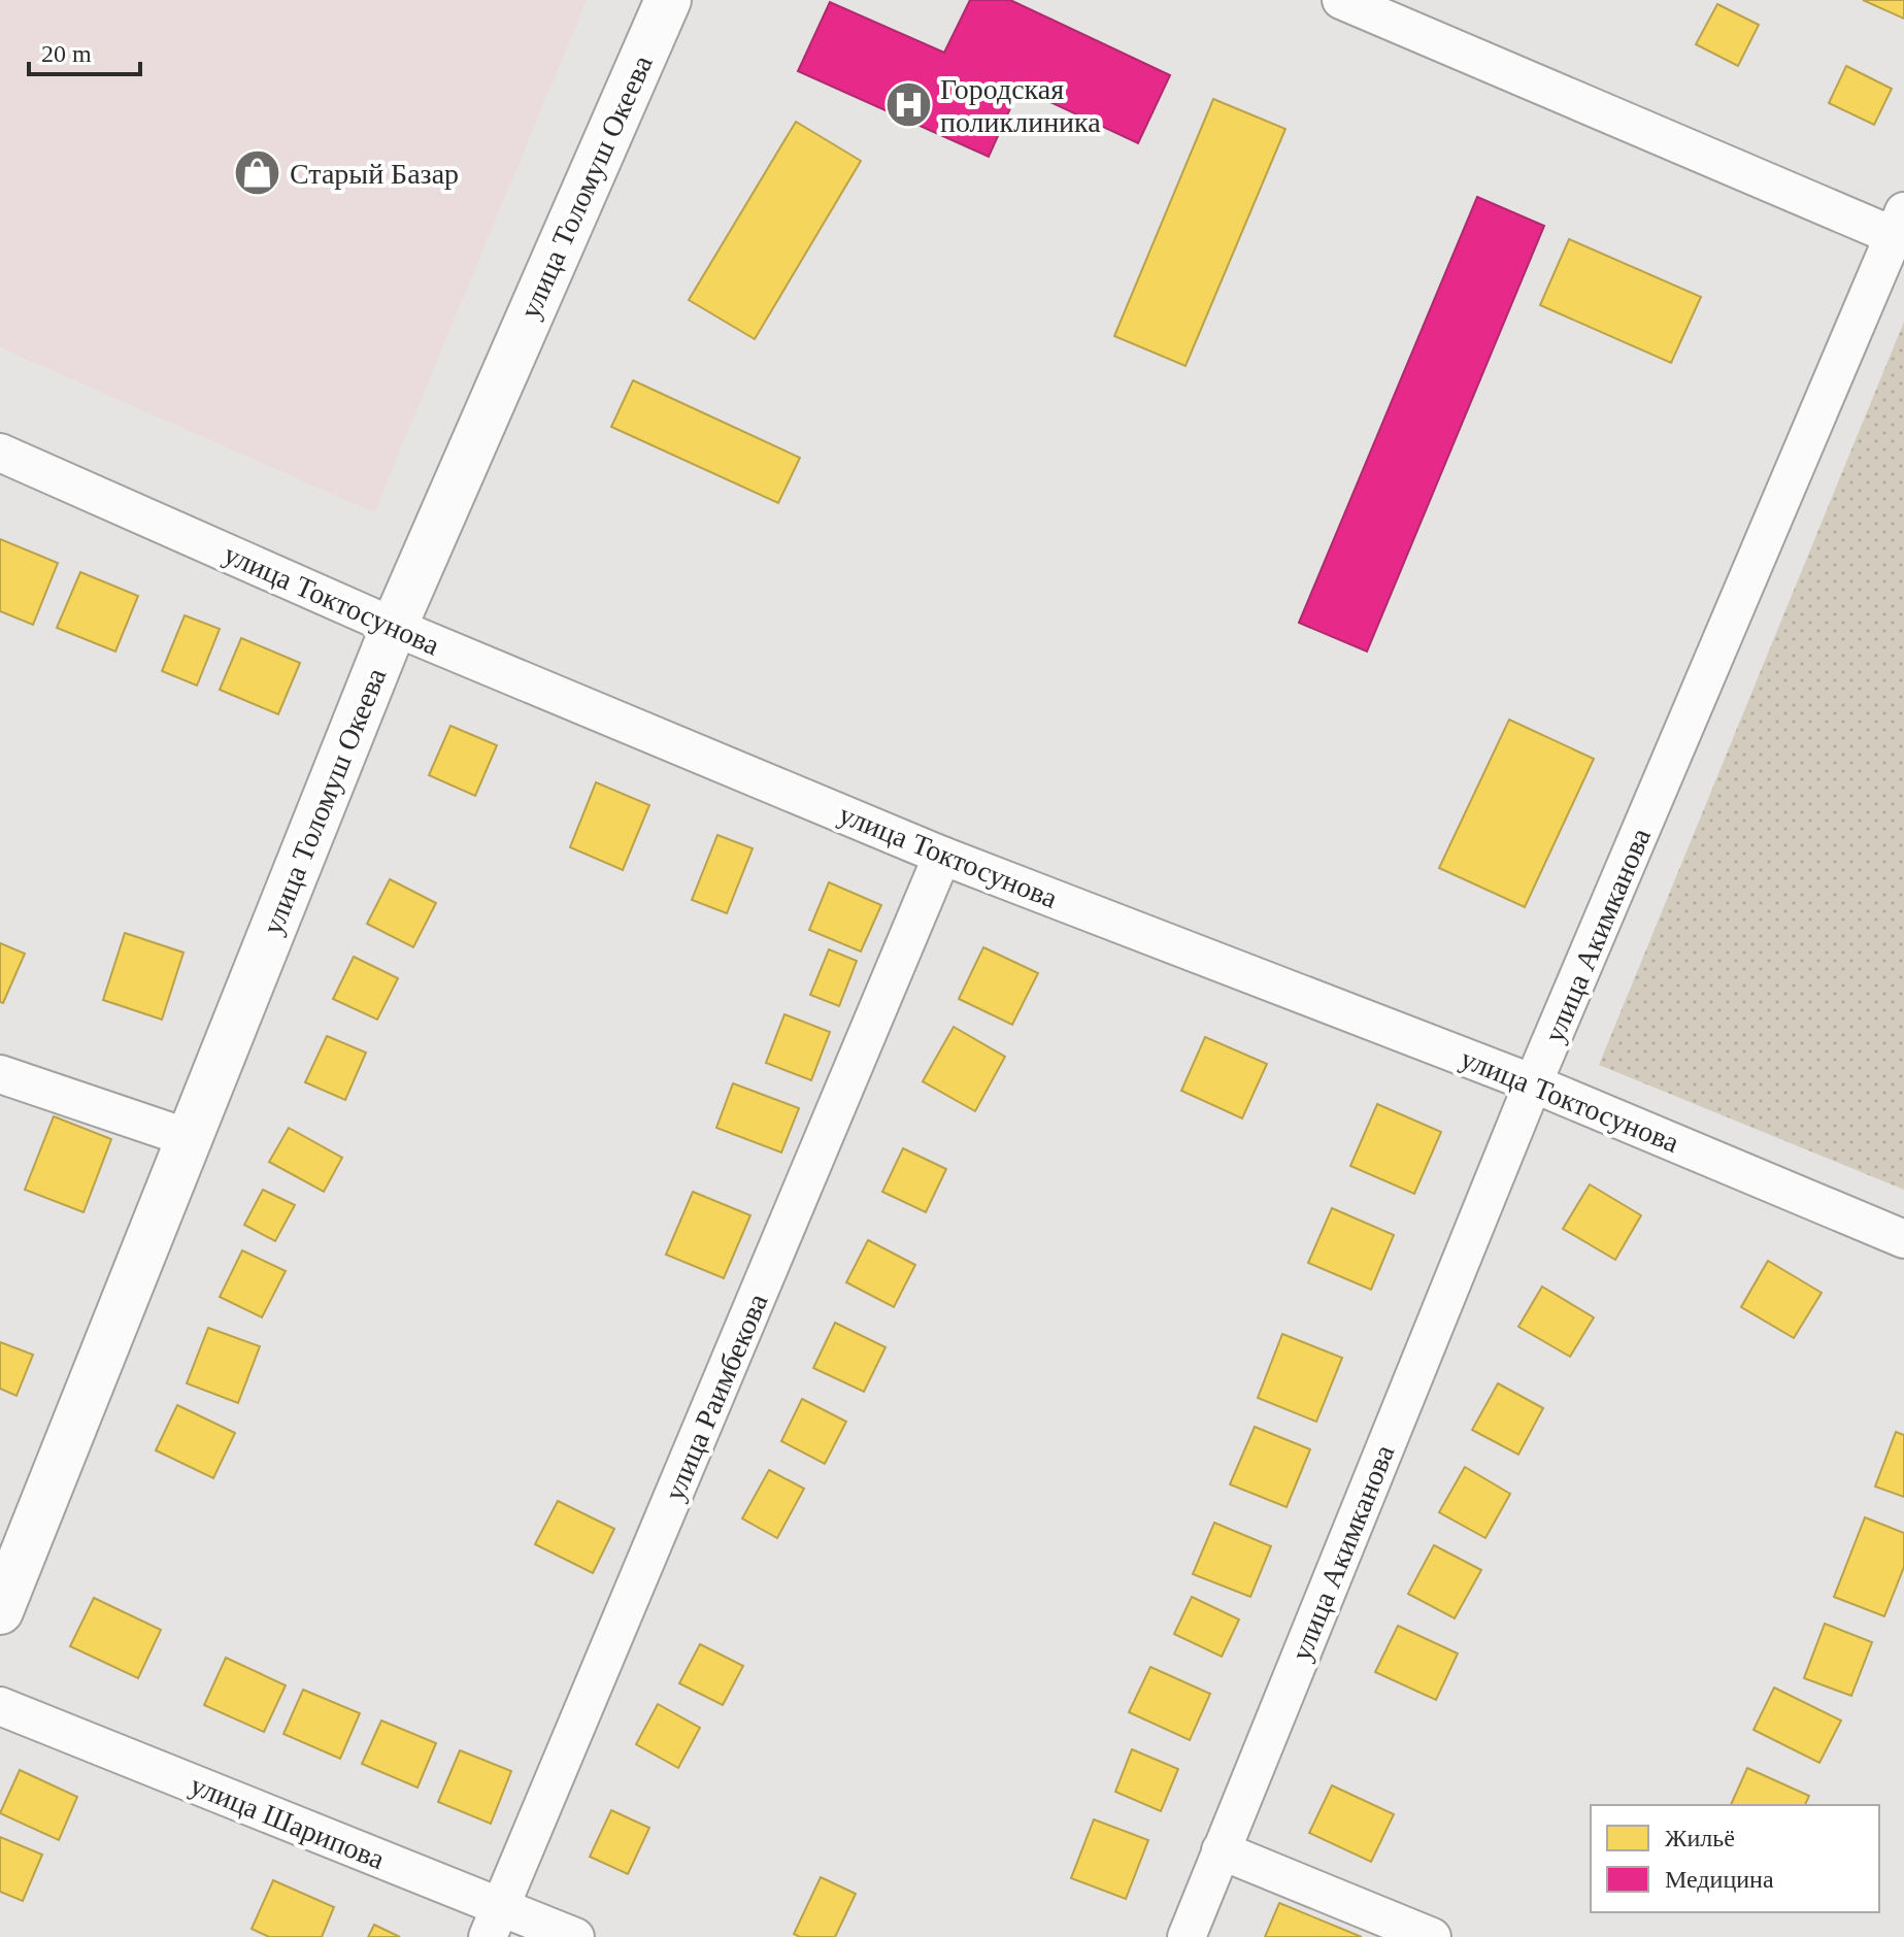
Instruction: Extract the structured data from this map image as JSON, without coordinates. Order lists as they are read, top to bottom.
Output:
{
  "streets": {
    "street": [
      "улица Толомуш Океева",
      "улица Токтосунова",
      "улица Акимканова",
      "улица Раимбекова",
      "улица Шарипова"
    ]
  },
  "crossings": [
    ["улица Толомуш Океева", "улица Токтосунова"],
    ["улица Токтосунова", "улица Акимканова"],
    ["улица Токтосунова", "улица Раимбекова"],
    ["улица Раимбекова", "улица Шарипова"]
  ],
  "places": {
    "hospital": ["Городская поликлиника"],
    "shop": ["Старый Базар"]
  },
  "legend": ["Жильё", "Медицина"],
  "scale_bar": "20 m"
}
